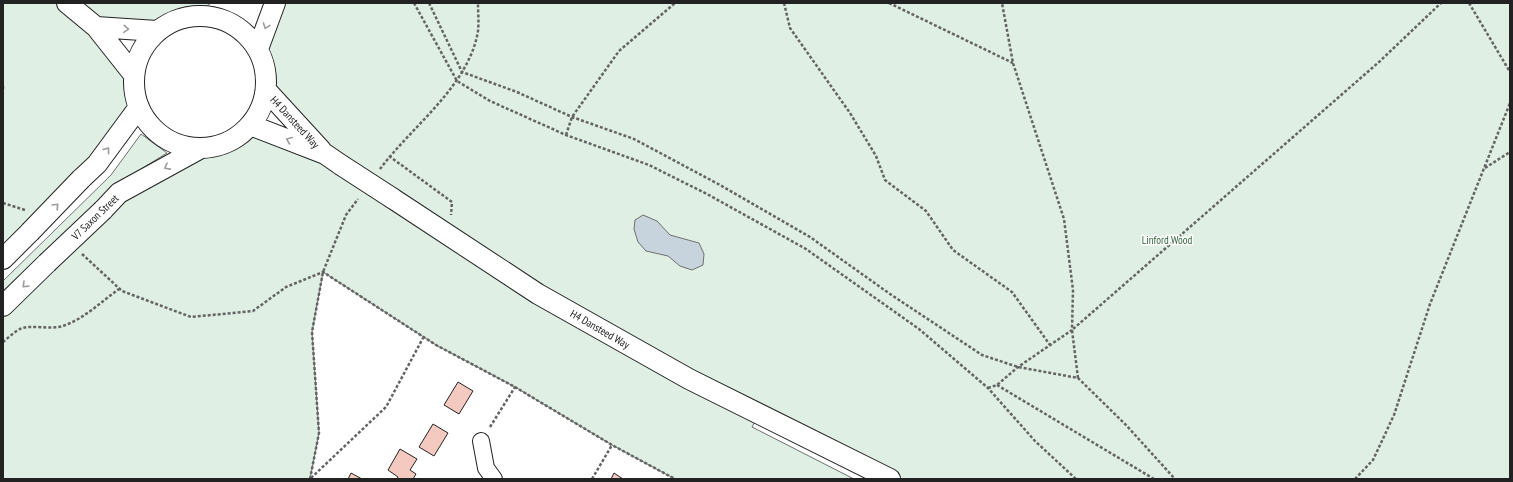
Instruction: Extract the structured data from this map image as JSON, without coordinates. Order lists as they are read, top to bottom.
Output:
{
  "streets": {
    "street": ["H4 Dansteed Way", "V7 Saxon Street"]
  },
  "crossings": [
    ["H4 Dansteed Way", "V7 Saxon Street"]
  ],
  "parks": ["Linford Wood"]
}
